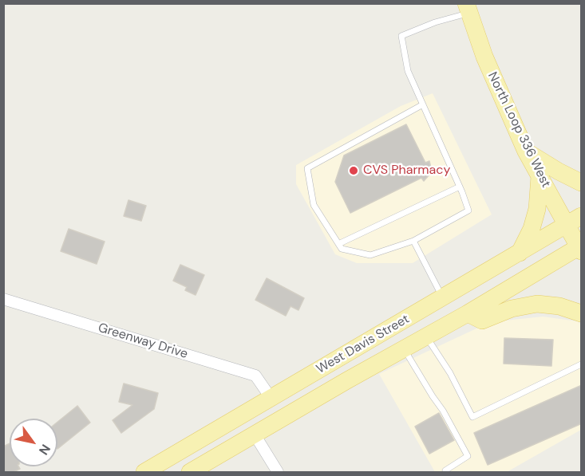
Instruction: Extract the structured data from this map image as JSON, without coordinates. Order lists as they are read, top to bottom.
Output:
{
  "streets": {
    "main road": ["North Loop 336 West", "West Davis Street"],
    "street": ["Greenway Drive"]
  },
  "crossings": [
    ["North Loop 336 West", "West Davis Street"],
    ["Greenway Drive", "West Davis Street"]
  ],
  "places": ["CVS Pharmacy"],
  "north": "bottom right"
}
